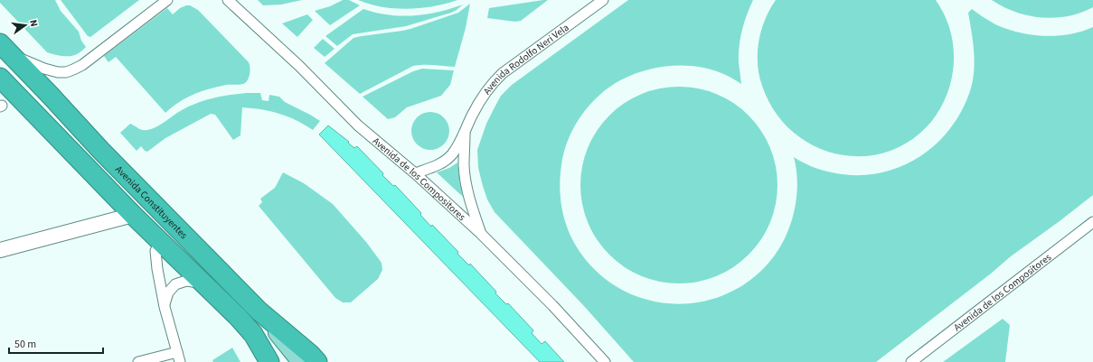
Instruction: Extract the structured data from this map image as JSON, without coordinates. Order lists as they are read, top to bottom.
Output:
{
  "streets": {
    "highway": ["Avenida Constituyentes"],
    "street": ["Avenida Rodolfo Neri Vela", "Avenida de los Compositores"]
  },
  "crossings": [
    ["Avenida Rodolfo Neri Vela", "Avenida de los Compositores"]
  ],
  "scale_bar": "50 m",
  "north": "right"
}
